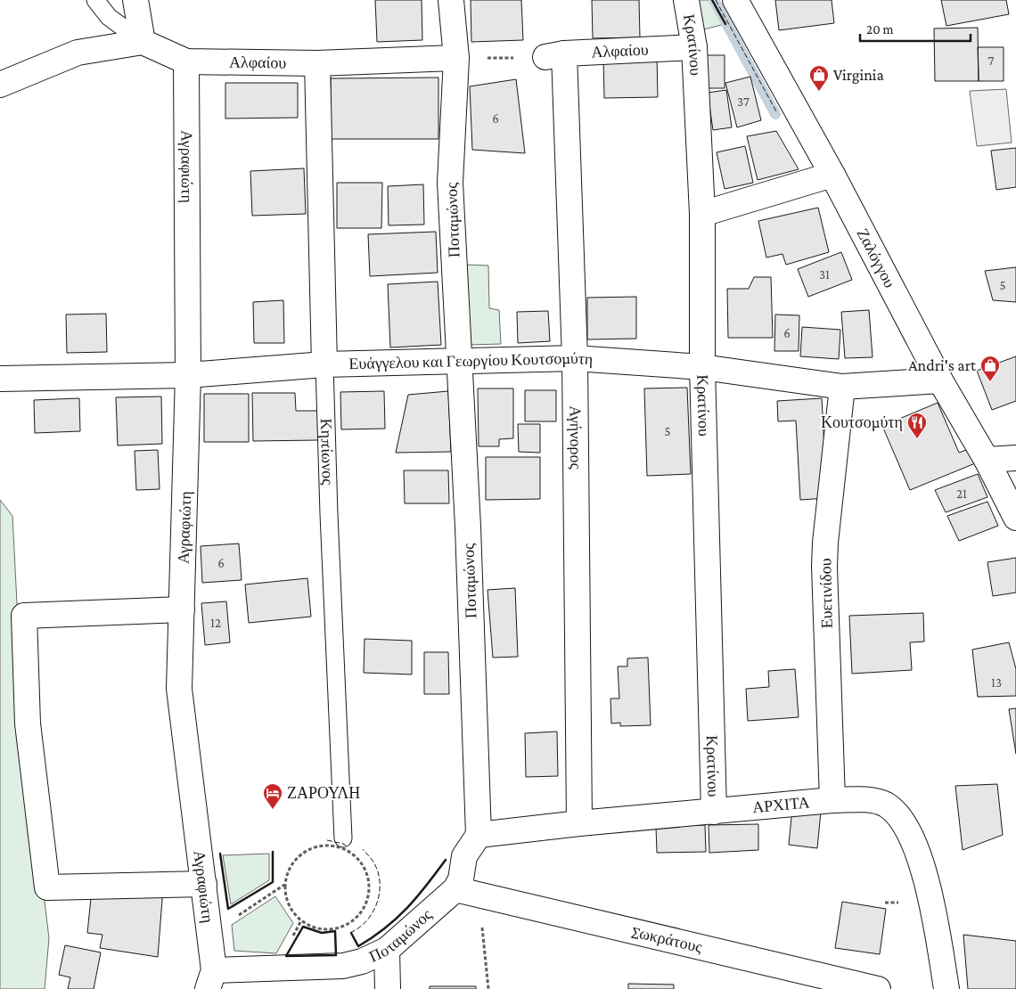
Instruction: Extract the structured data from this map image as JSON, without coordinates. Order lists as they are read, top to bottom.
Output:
{
  "streets": {
    "street": [
      "Κρατίνου",
      "Αλφαίου",
      "Αγραφιώτη",
      "Ποταμώνος",
      "Ζαλόγγου",
      "Ευάγγελου και Γεωργίου Κουτσομύτη",
      "Αγήνορος",
      "Κηπίωνος",
      "Ευετινίδου",
      "ΑΡΧΙΤΑ",
      "Σωκράτους"
    ]
  },
  "crossings": [
    ["Κρατίνου", "Αλφαίου"],
    ["Κρατίνου", "Ευάγγελου και Γεωργίου Κουτσομύτη"],
    ["Κρατίνου", "ΑΡΧΙΤΑ"],
    ["Αλφαίου", "Αγραφιώτη"],
    ["Αλφαίου", "Ποταμώνος"],
    ["Αλφαίου", "Αγήνορος"],
    ["Αλφαίου", "Κηπίωνος"],
    ["Αγραφιώτη", "Ποταμώνος"],
    ["Αγραφιώτη", "Ευάγγελου και Γεωργίου Κουτσομύτη"],
    ["Ποταμώνος", "Ευάγγελου και Γεωργίου Κουτσομύτη"],
    ["Ποταμώνος", "ΑΡΧΙΤΑ"],
    ["Ποταμώνος", "Σωκράτους"],
    ["Ζαλόγγου", "Ευάγγελου και Γεωργίου Κουτσομύτη"],
    ["Ευάγγελου και Γεωργίου Κουτσομύτη", "Αγήνορος"],
    ["Ευάγγελου και Γεωργίου Κουτσομύτη", "Κηπίωνος"],
    ["Ευάγγελου και Γεωργίου Κουτσομύτη", "Ευετινίδου"],
    ["Αγήνορος", "ΑΡΧΙΤΑ"],
    ["Ευετινίδου", "ΑΡΧΙΤΑ"]
  ],
  "places": {
    "shop": ["Virginia", "Andri's art"],
    "restaurant": ["Κουτσομύτη"],
    "hotel": ["ΖΑΡΟΥΛΗ"]
  },
  "house_numbers": [
    "7",
    "37",
    "6",
    "31",
    "5",
    "6",
    "5",
    "21",
    "6",
    "12",
    "13"
  ],
  "scale_bar": "20 m"
}
